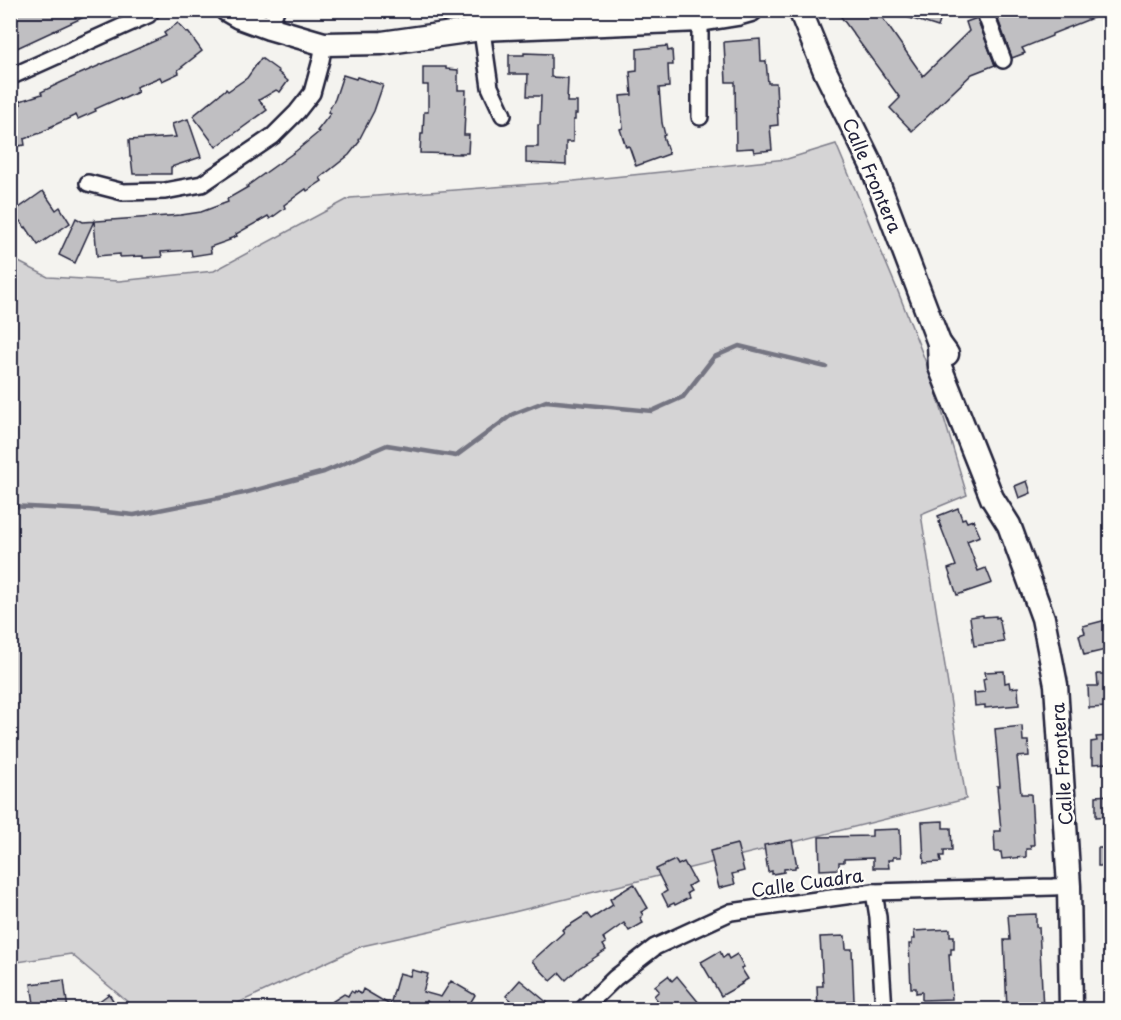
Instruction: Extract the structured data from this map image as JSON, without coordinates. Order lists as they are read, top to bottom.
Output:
{
  "streets": {
    "street": ["Calle Frontera", "Calle Cuadra"]
  },
  "crossings": [
    ["Calle Frontera", "Calle Cuadra"]
  ]
}
